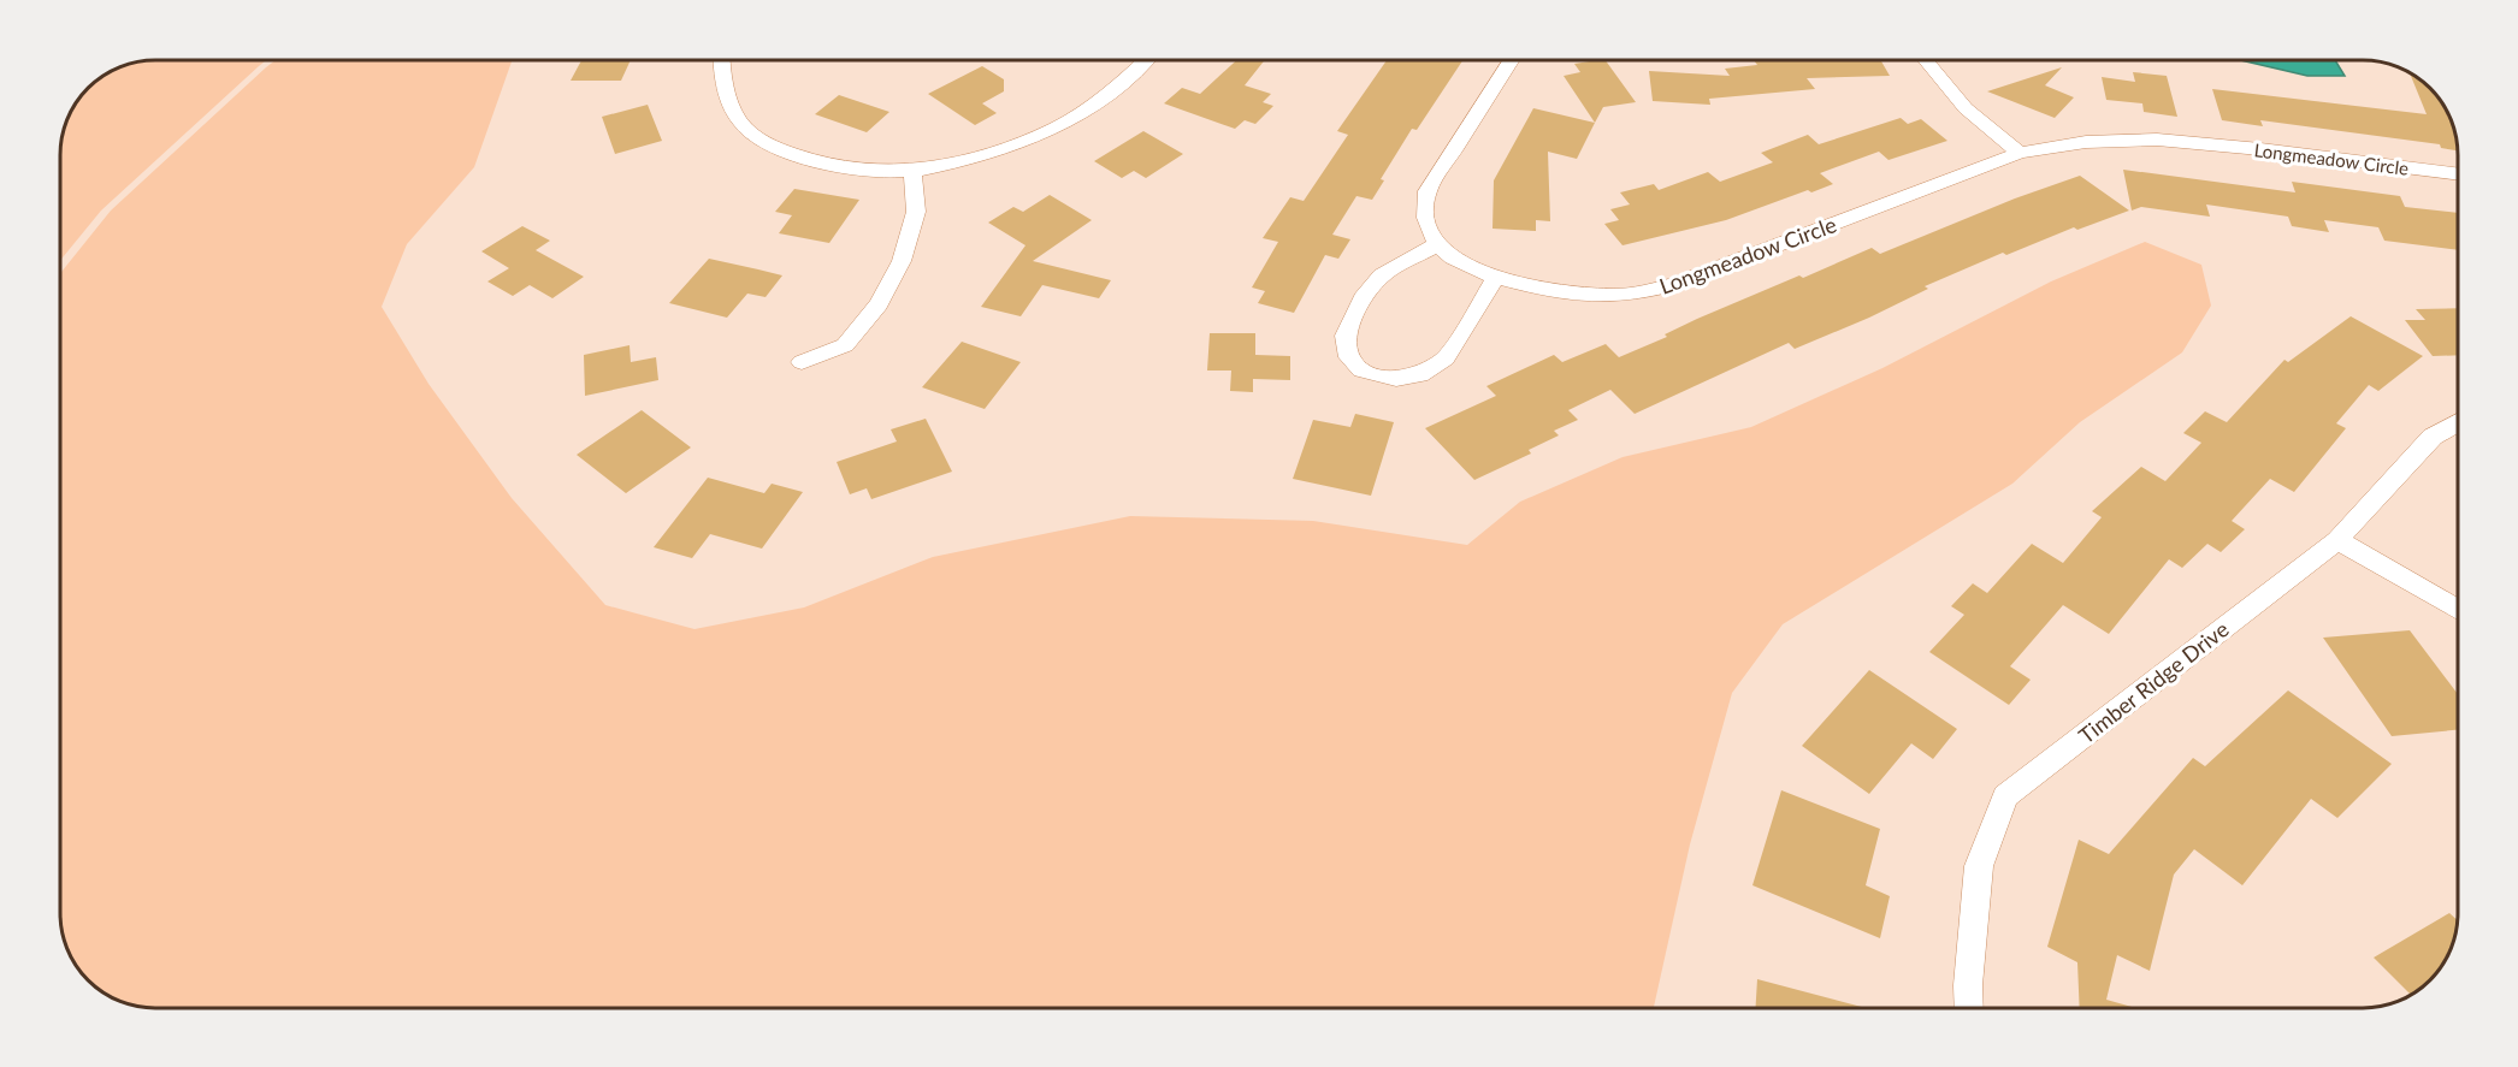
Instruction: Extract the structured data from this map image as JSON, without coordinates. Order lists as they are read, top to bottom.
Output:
{
  "streets": {
    "street": ["Longmeadow Circle", "Timber Ridge Drive"]
  }
}
